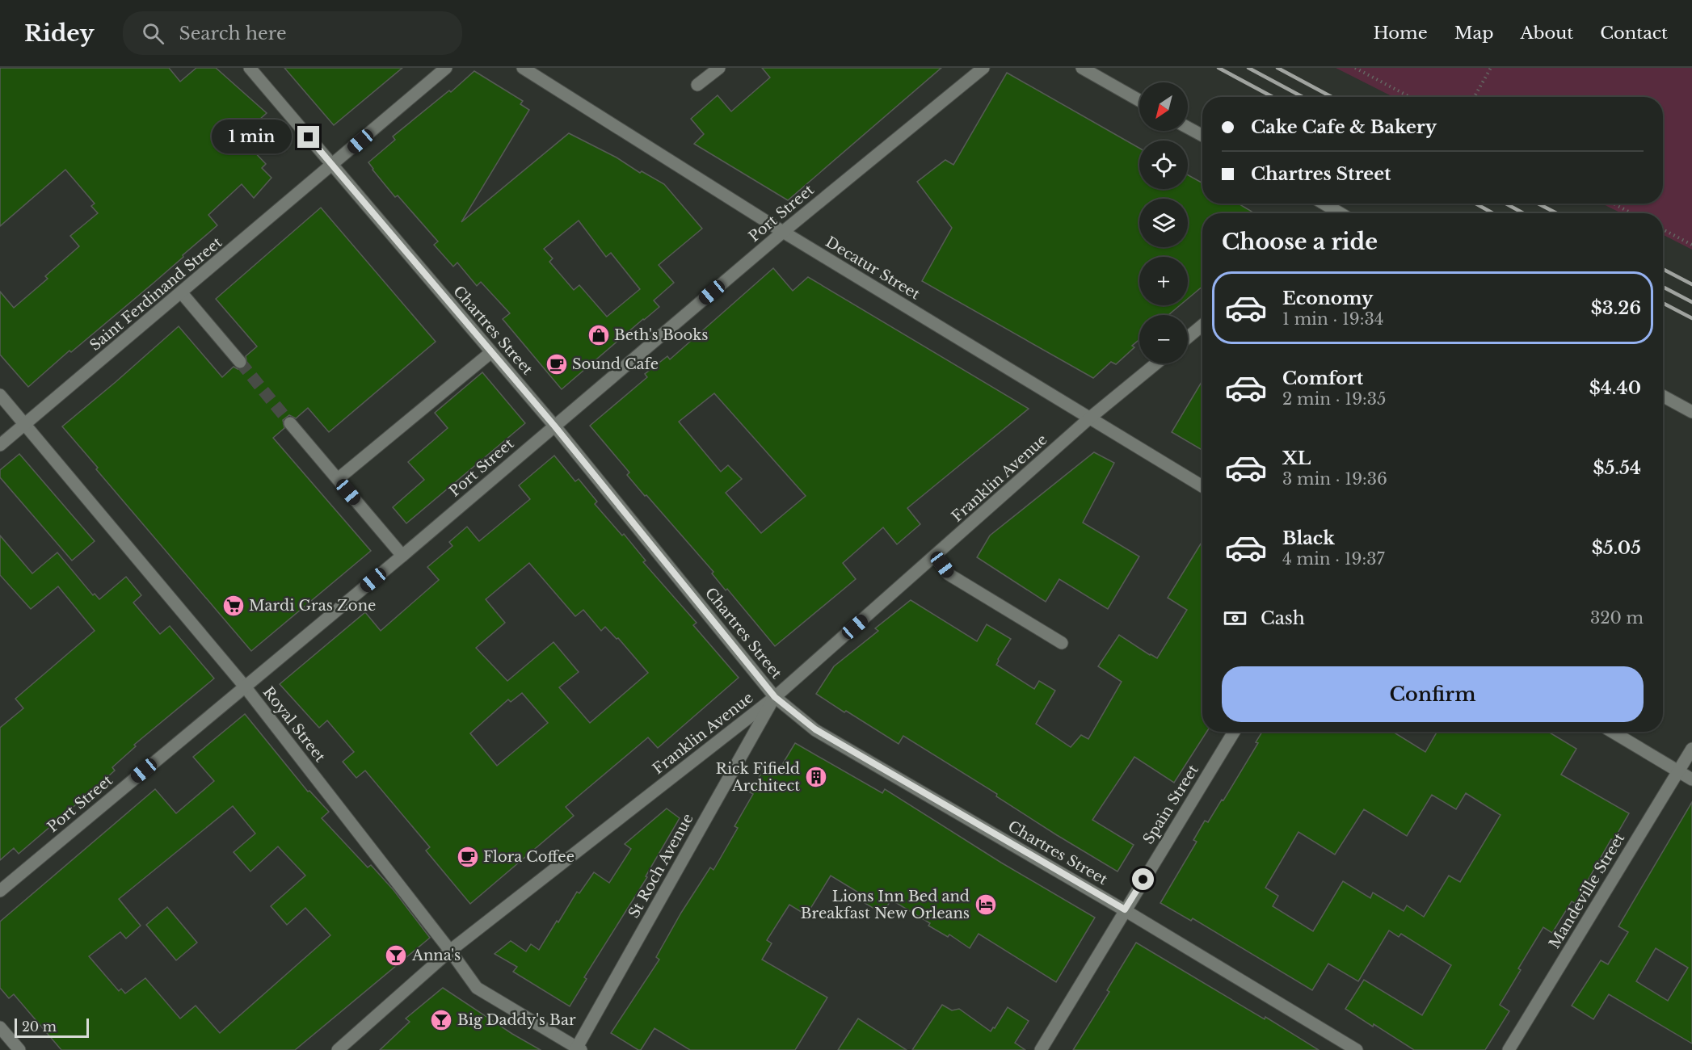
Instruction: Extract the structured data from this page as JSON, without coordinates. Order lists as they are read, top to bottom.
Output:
{
  "streets": {
    "street": [
      "Port Street",
      "Decatur Street",
      "Saint Ferdinand Street",
      "Chartres Street",
      "Franklin Avenue",
      "Royal Street",
      "Spain Street",
      "St Roch Avenue",
      "Mandeville Street"
    ]
  },
  "crossings": [
    ["Port Street", "Decatur Street"],
    ["Port Street", "Chartres Street"],
    ["Port Street", "Royal Street"],
    ["Decatur Street", "Franklin Avenue"],
    ["Saint Ferdinand Street", "Chartres Street"],
    ["Saint Ferdinand Street", "Royal Street"],
    ["Chartres Street", "Franklin Avenue"],
    ["Chartres Street", "Spain Street"],
    ["Chartres Street", "St Roch Avenue"],
    ["Franklin Avenue", "Royal Street"],
    ["Franklin Avenue", "St Roch Avenue"],
    ["Royal Street", "St Roch Avenue"]
  ],
  "places": {
    "shop": ["Beth's Books"],
    "cafe": ["Sound Cafe", "Flora Coffee"],
    "supermarket": ["Mardi Gras Zone"],
    "building": ["Rick Fifield Architect"],
    "hotel": ["Lions Inn Bed and Breakfast New Orleans"],
    "bar": ["Anna's", "Big Daddy's Bar"]
  },
  "scale_bar": "20 m",
  "north": "bottom left",
  "page": {
    "header": "Ridey",
    "search": "Search here",
    "nav": [
      "Home",
      "Map",
      "About",
      "Contact"
    ],
    "map_buttons": ["+", "−"],
    "banner": ["Cake Cafe & Bakery", "Chartres Street"],
    "bubble": "1 min",
    "heading": "Choose a ride",
    "list": [
      {
        "name": "Economy",
        "note": "1 min · 19:34",
        "value": "$3.26"
      },
      {
        "name": "Comfort",
        "note": "2 min · 19:35",
        "value": "$4.40"
      },
      {
        "name": "XL",
        "note": "3 min · 19:36",
        "value": "$5.54"
      },
      {
        "name": "Black",
        "note": "4 min · 19:37",
        "value": "$5.05"
      }
    ],
    "pay": ["Cash", "320 m"],
    "buttons": "Confirm",
    "scale": "20 m"
  }
}
